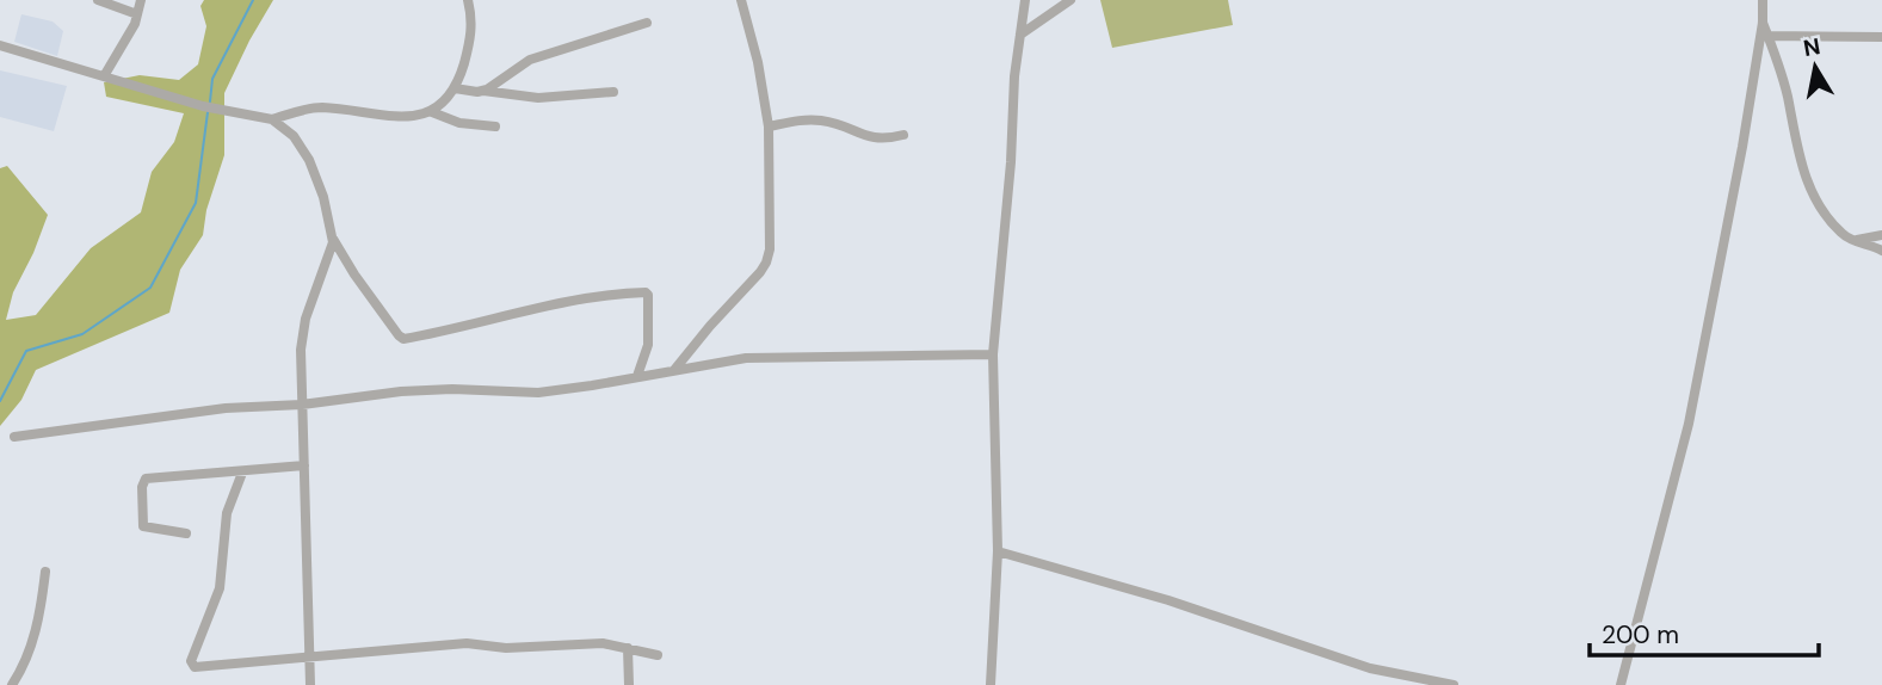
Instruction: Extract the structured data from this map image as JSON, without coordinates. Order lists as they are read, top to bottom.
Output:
{
  "scale_bar": "200 m",
  "north": "top"
}
